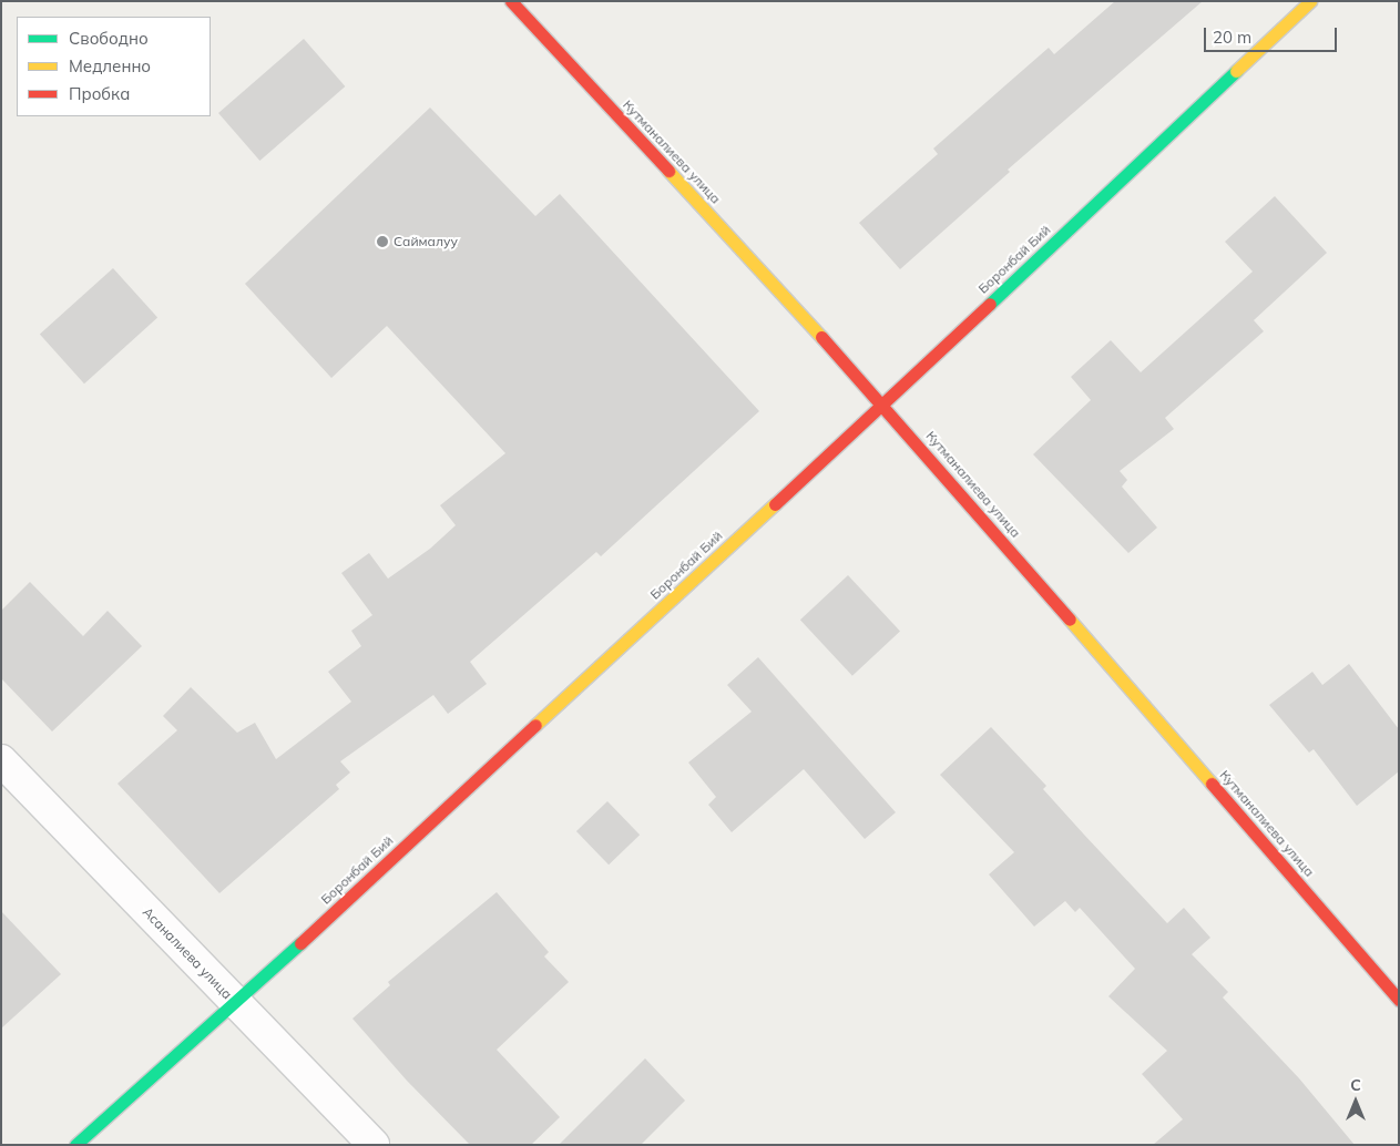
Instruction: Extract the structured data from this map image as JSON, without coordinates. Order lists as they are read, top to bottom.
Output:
{
  "streets": {
    "street": ["Кутманалиева улица", "Боронбай Бий", "Асаналиева улица"]
  },
  "crossings": [
    ["Кутманалиева улица", "Боронбай Бий"],
    ["Боронбай Бий", "Асаналиева улица"]
  ],
  "places": ["Саймалуу"],
  "legend": ["Свободно", "Медленно", "Пробка"],
  "scale_bar": "20 m",
  "north": "top"
}
